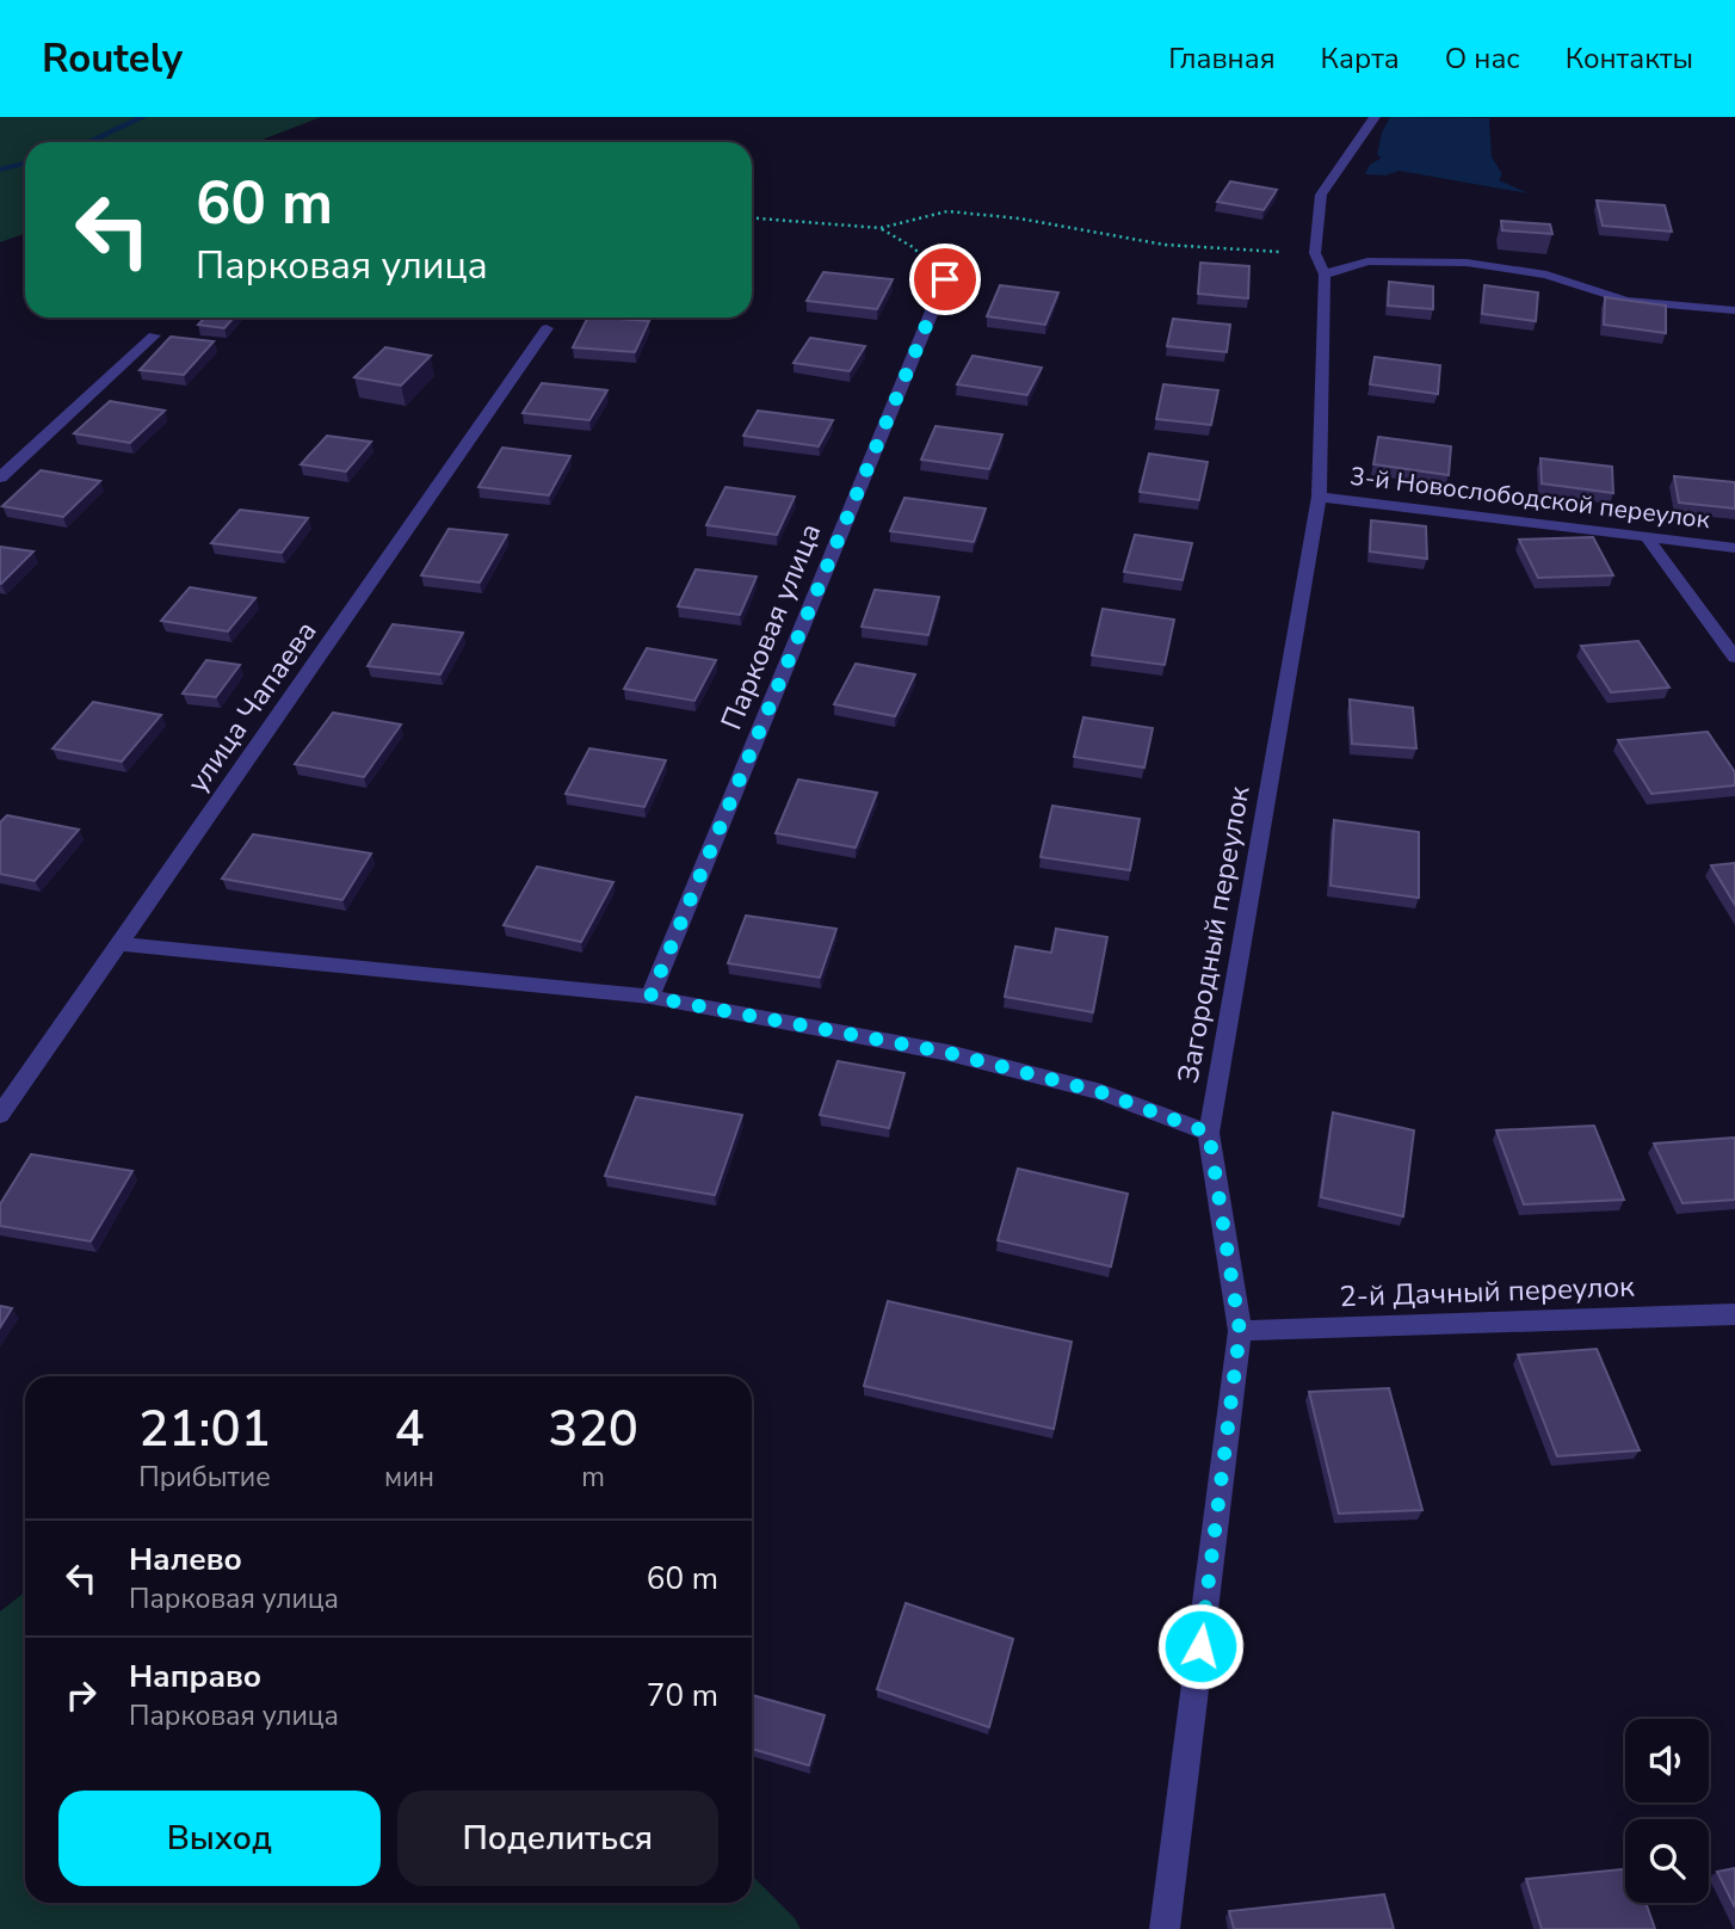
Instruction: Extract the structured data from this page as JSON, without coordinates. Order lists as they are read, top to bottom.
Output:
{
  "streets": {
    "street": [
      "3-й Новослободской переулок",
      "Парковая улица",
      "улица Чапаева",
      "Загородный переулок",
      "2-й Дачный переулок"
    ]
  },
  "crossings": [
    ["3-й Новослободской переулок", "Загородный переулок"],
    ["Загородный переулок", "2-й Дачный переулок"]
  ],
  "page": {
    "header": "Routely",
    "nav": [
      "Главная",
      "Карта",
      "О нас",
      "Контакты"
    ],
    "turn": ["60 m", "Парковая улица"],
    "eta": [
      "21:01",
      "Прибытие",
      "4",
      "мин",
      "320",
      "m"
    ],
    "list": [
      {
        "name": "Налево",
        "note": "Парковая улица",
        "value": "60 m"
      },
      {
        "name": "Направо",
        "note": "Парковая улица",
        "value": "70 m"
      }
    ],
    "buttons": ["Выход", "Поделиться"]
  }
}
